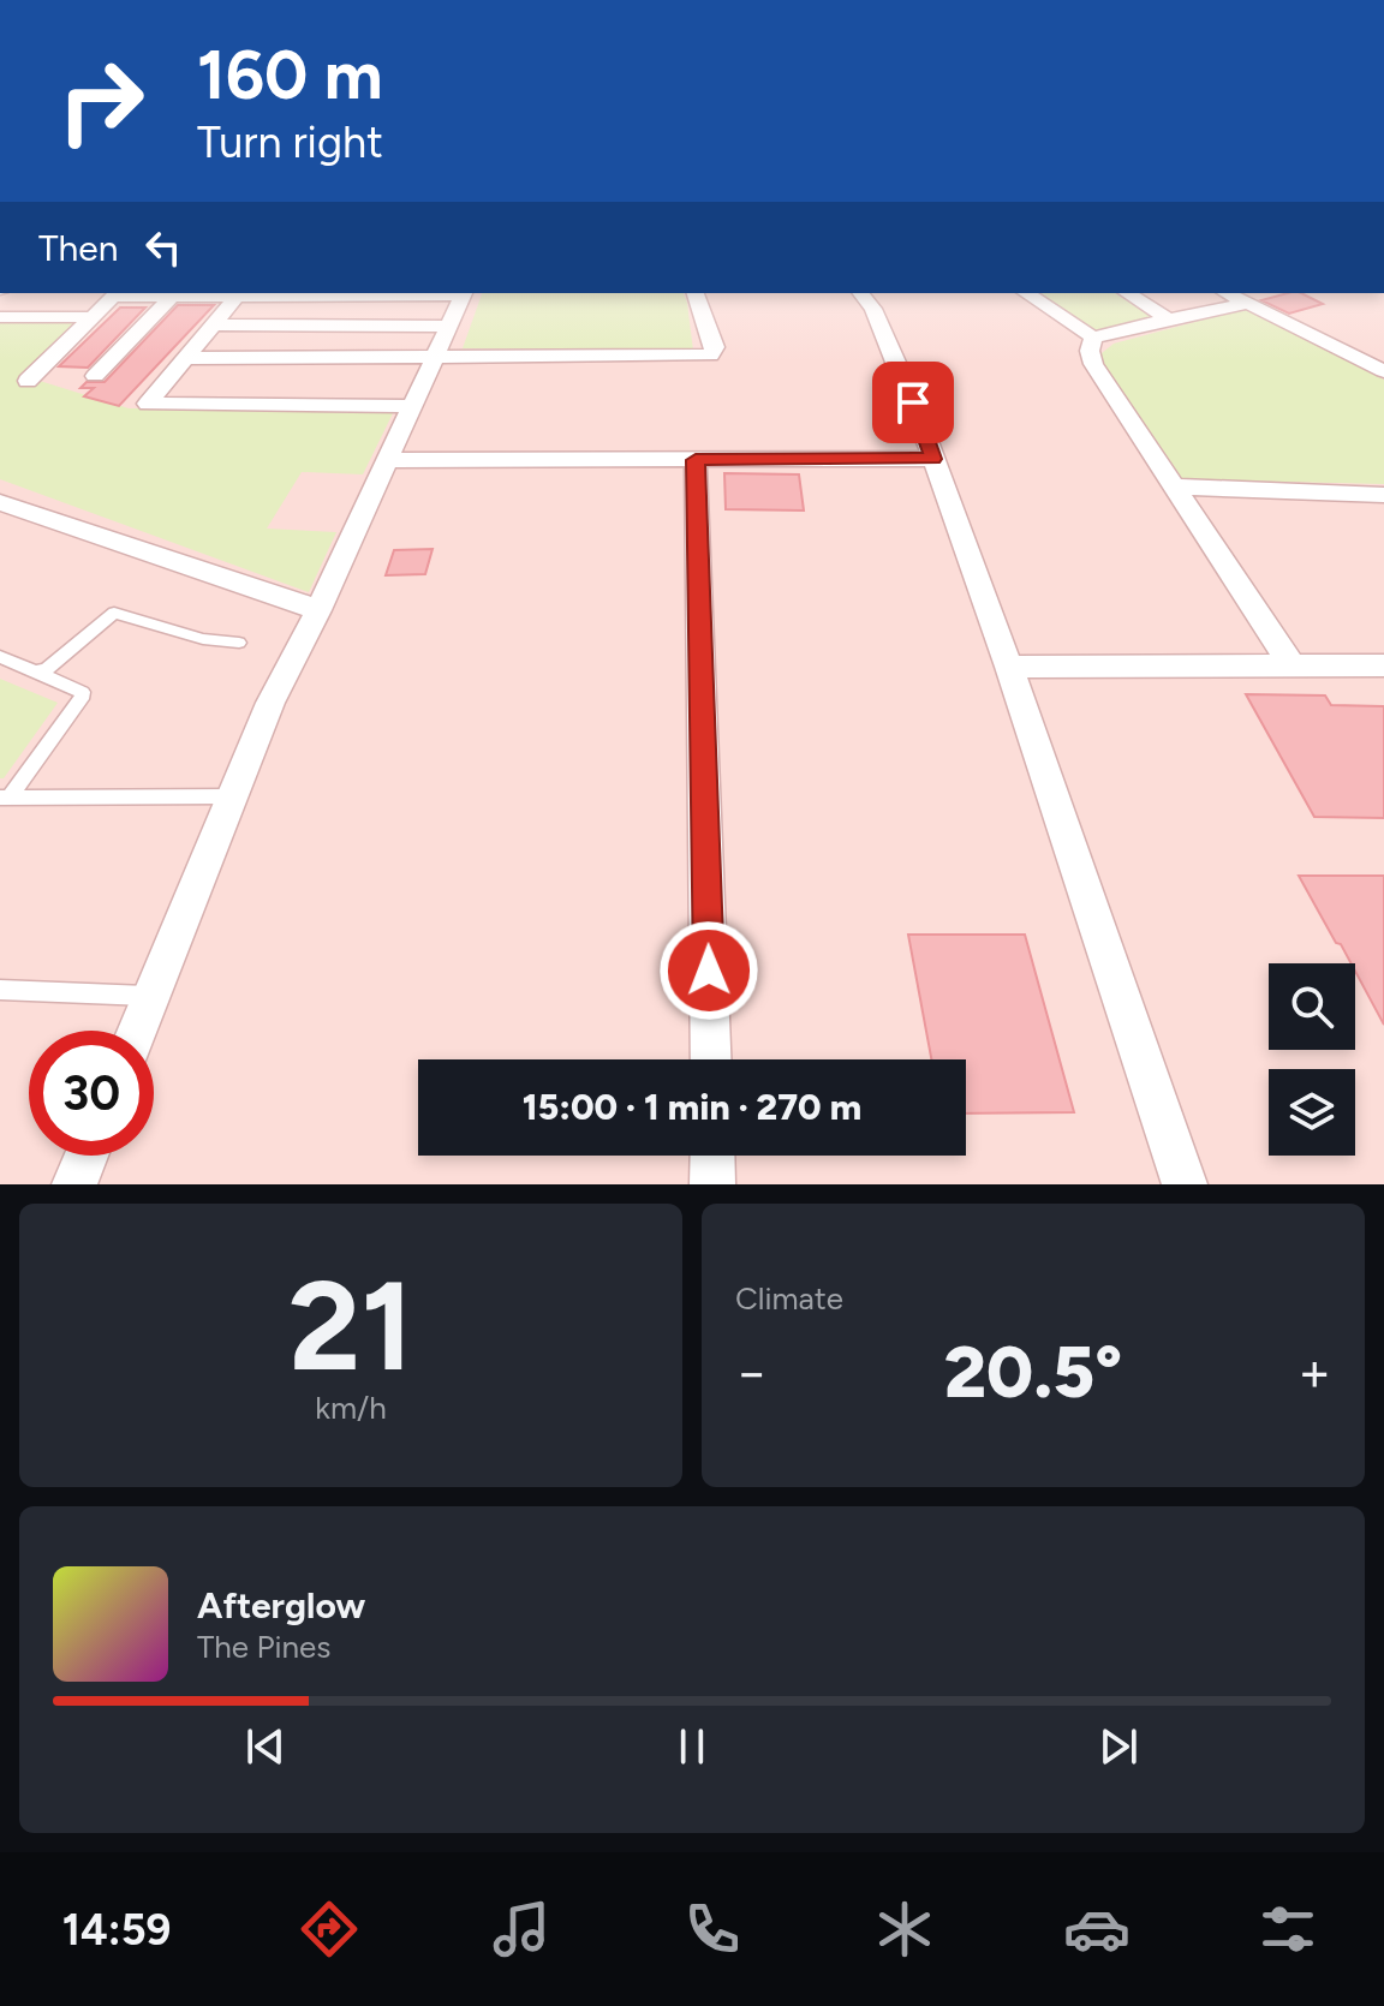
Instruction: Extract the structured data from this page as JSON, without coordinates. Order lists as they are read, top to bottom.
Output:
{
  "page": {
    "turn": ["160 m", "Turn right"],
    "then": "Then",
    "limit": "30",
    "trip": "15:00 · 1 min · 270 m",
    "tile": [
      ["21", "km/h"],
      "Climate"
    ],
    "heat": ["−", "20.5°", "+"],
    "song": ["Afterglow", "The Pines"],
    "tabs": "14:59"
  }
}
